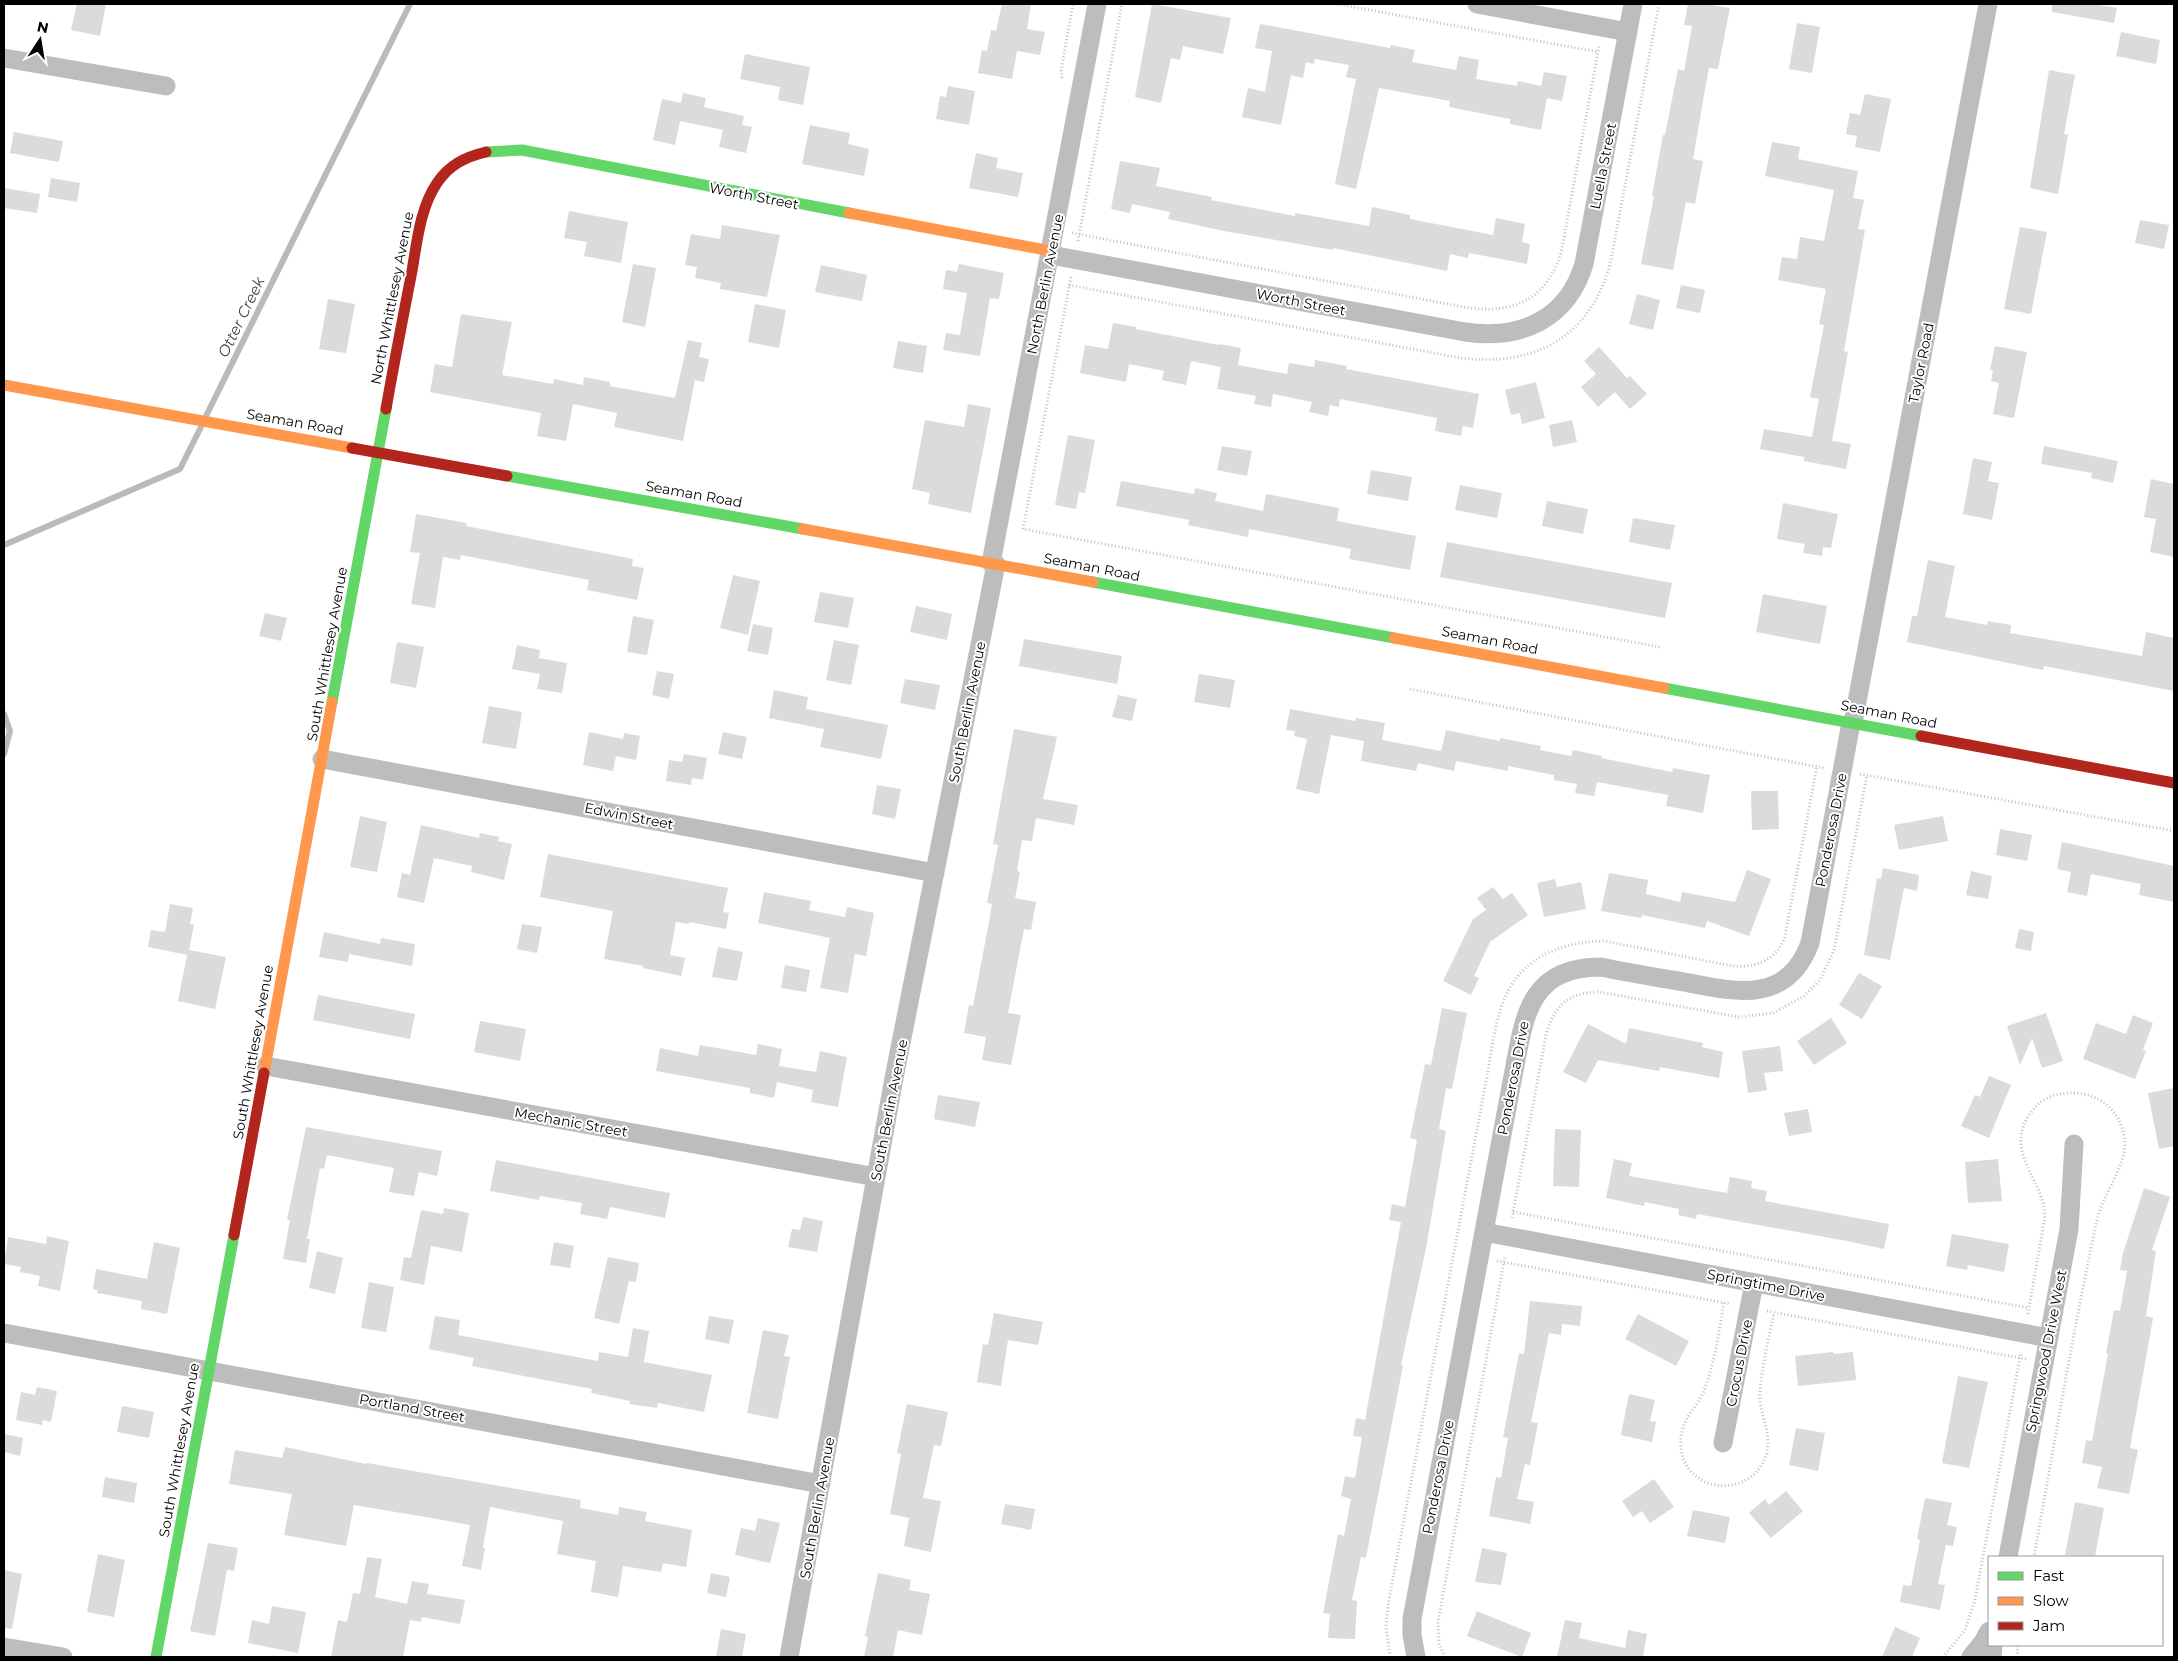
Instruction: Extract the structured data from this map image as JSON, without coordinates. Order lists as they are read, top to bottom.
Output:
{
  "streets": {
    "street": [
      "Luella Street",
      "Worth Street",
      "North Berlin Avenue",
      "North Whittlesey Avenue",
      "Taylor Road",
      "Seaman Road",
      "South Whittlesey Avenue",
      "South Berlin Avenue",
      "Edwin Street",
      "Ponderosa Drive",
      "Mechanic Street",
      "Springtime Drive",
      "Springwood Drive West",
      "Crocus Drive",
      "Portland Street"
    ]
  },
  "crossings": [
    ["Luella Street", "Worth Street"],
    ["Worth Street", "North Berlin Avenue"],
    ["Worth Street", "North Whittlesey Avenue"],
    ["North Berlin Avenue", "Seaman Road"],
    ["North Berlin Avenue", "South Berlin Avenue"],
    ["North Whittlesey Avenue", "Seaman Road"],
    ["North Whittlesey Avenue", "South Whittlesey Avenue"],
    ["Taylor Road", "Seaman Road"],
    ["Taylor Road", "Ponderosa Drive"],
    ["Seaman Road", "South Whittlesey Avenue"],
    ["Seaman Road", "South Berlin Avenue"],
    ["Seaman Road", "Ponderosa Drive"],
    ["South Whittlesey Avenue", "Edwin Street"],
    ["South Whittlesey Avenue", "Mechanic Street"],
    ["South Whittlesey Avenue", "Portland Street"],
    ["South Berlin Avenue", "Edwin Street"],
    ["South Berlin Avenue", "Mechanic Street"],
    ["South Berlin Avenue", "Portland Street"],
    ["Ponderosa Drive", "Springtime Drive"],
    ["Springtime Drive", "Springwood Drive West"],
    ["Springtime Drive", "Crocus Drive"]
  ],
  "water": ["Otter Creek"],
  "legend": ["Fast", "Slow", "Jam"],
  "north": "top"
}
